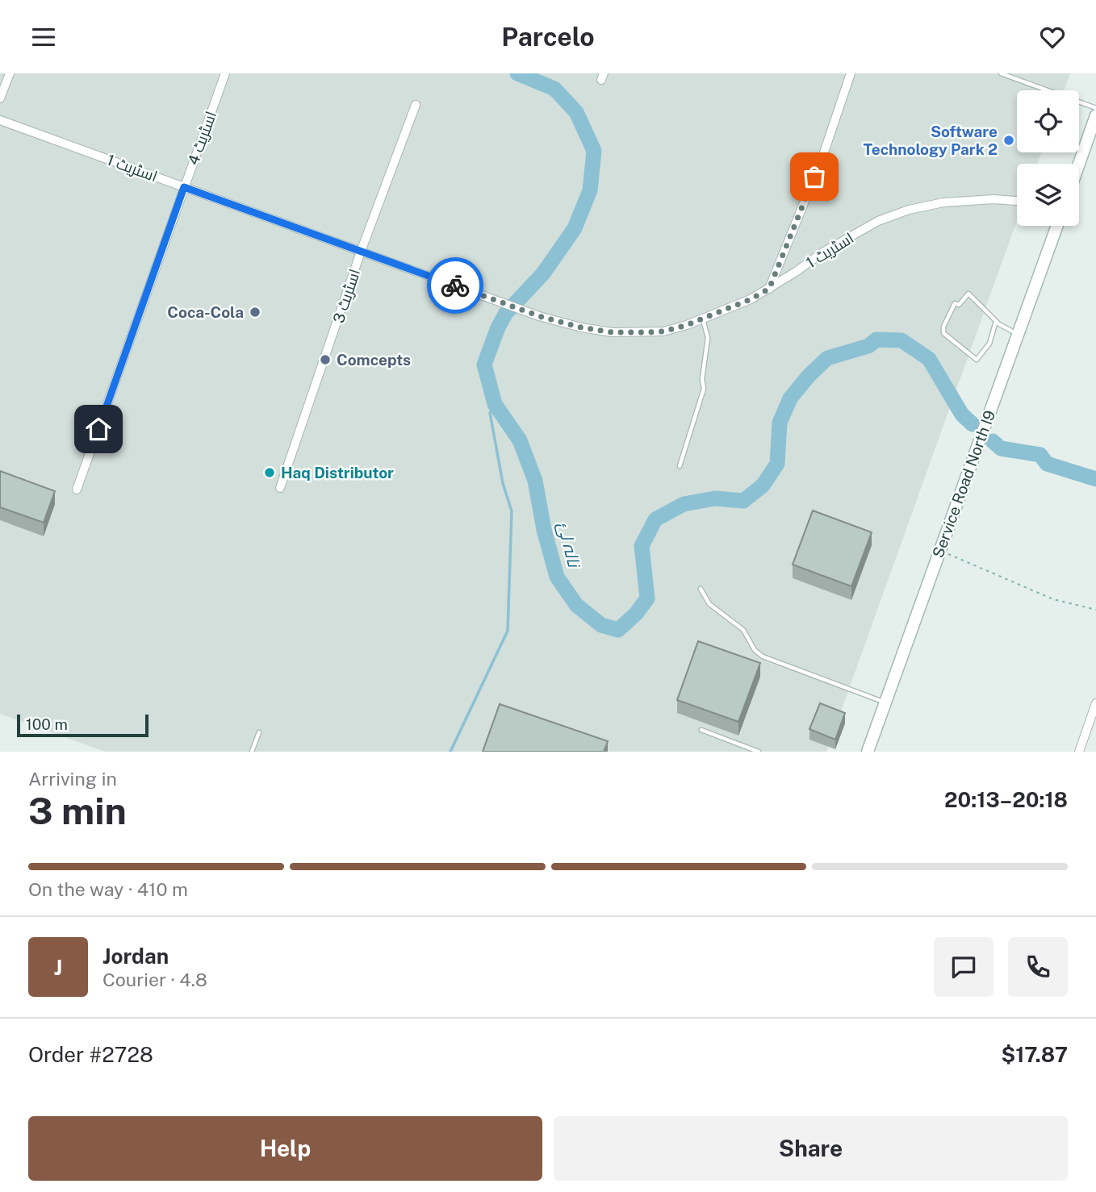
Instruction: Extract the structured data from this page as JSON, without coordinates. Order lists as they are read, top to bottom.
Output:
{
  "streets": {
    "main road": ["Service Road North I9"],
    "street": ["اسٹریٹ 4", "اسٹریٹ 1", "اسٹریٹ 3"]
  },
  "crossings": [
    ["اسٹریٹ 4", "اسٹریٹ 1"],
    ["اسٹریٹ 1", "اسٹریٹ 3"]
  ],
  "water": ["نالہ لئ"],
  "places": [
    "Software Technology Park 2",
    "Coca-Cola",
    "Comcepts",
    "Haq Distributor"
  ],
  "scale_bar": "100 m",
  "page": {
    "header": "Parcelo",
    "scale": "100 m",
    "heading": ["3 min", "Arriving in", "20:13–20:18"],
    "panel": [
      "Jordan",
      "Courier · 4.8",
      "Order #2728",
      "$17.87"
    ],
    "bar": "On the way · 410 m",
    "round": "J",
    "buttons": ["Help", "Share"]
  }
}
